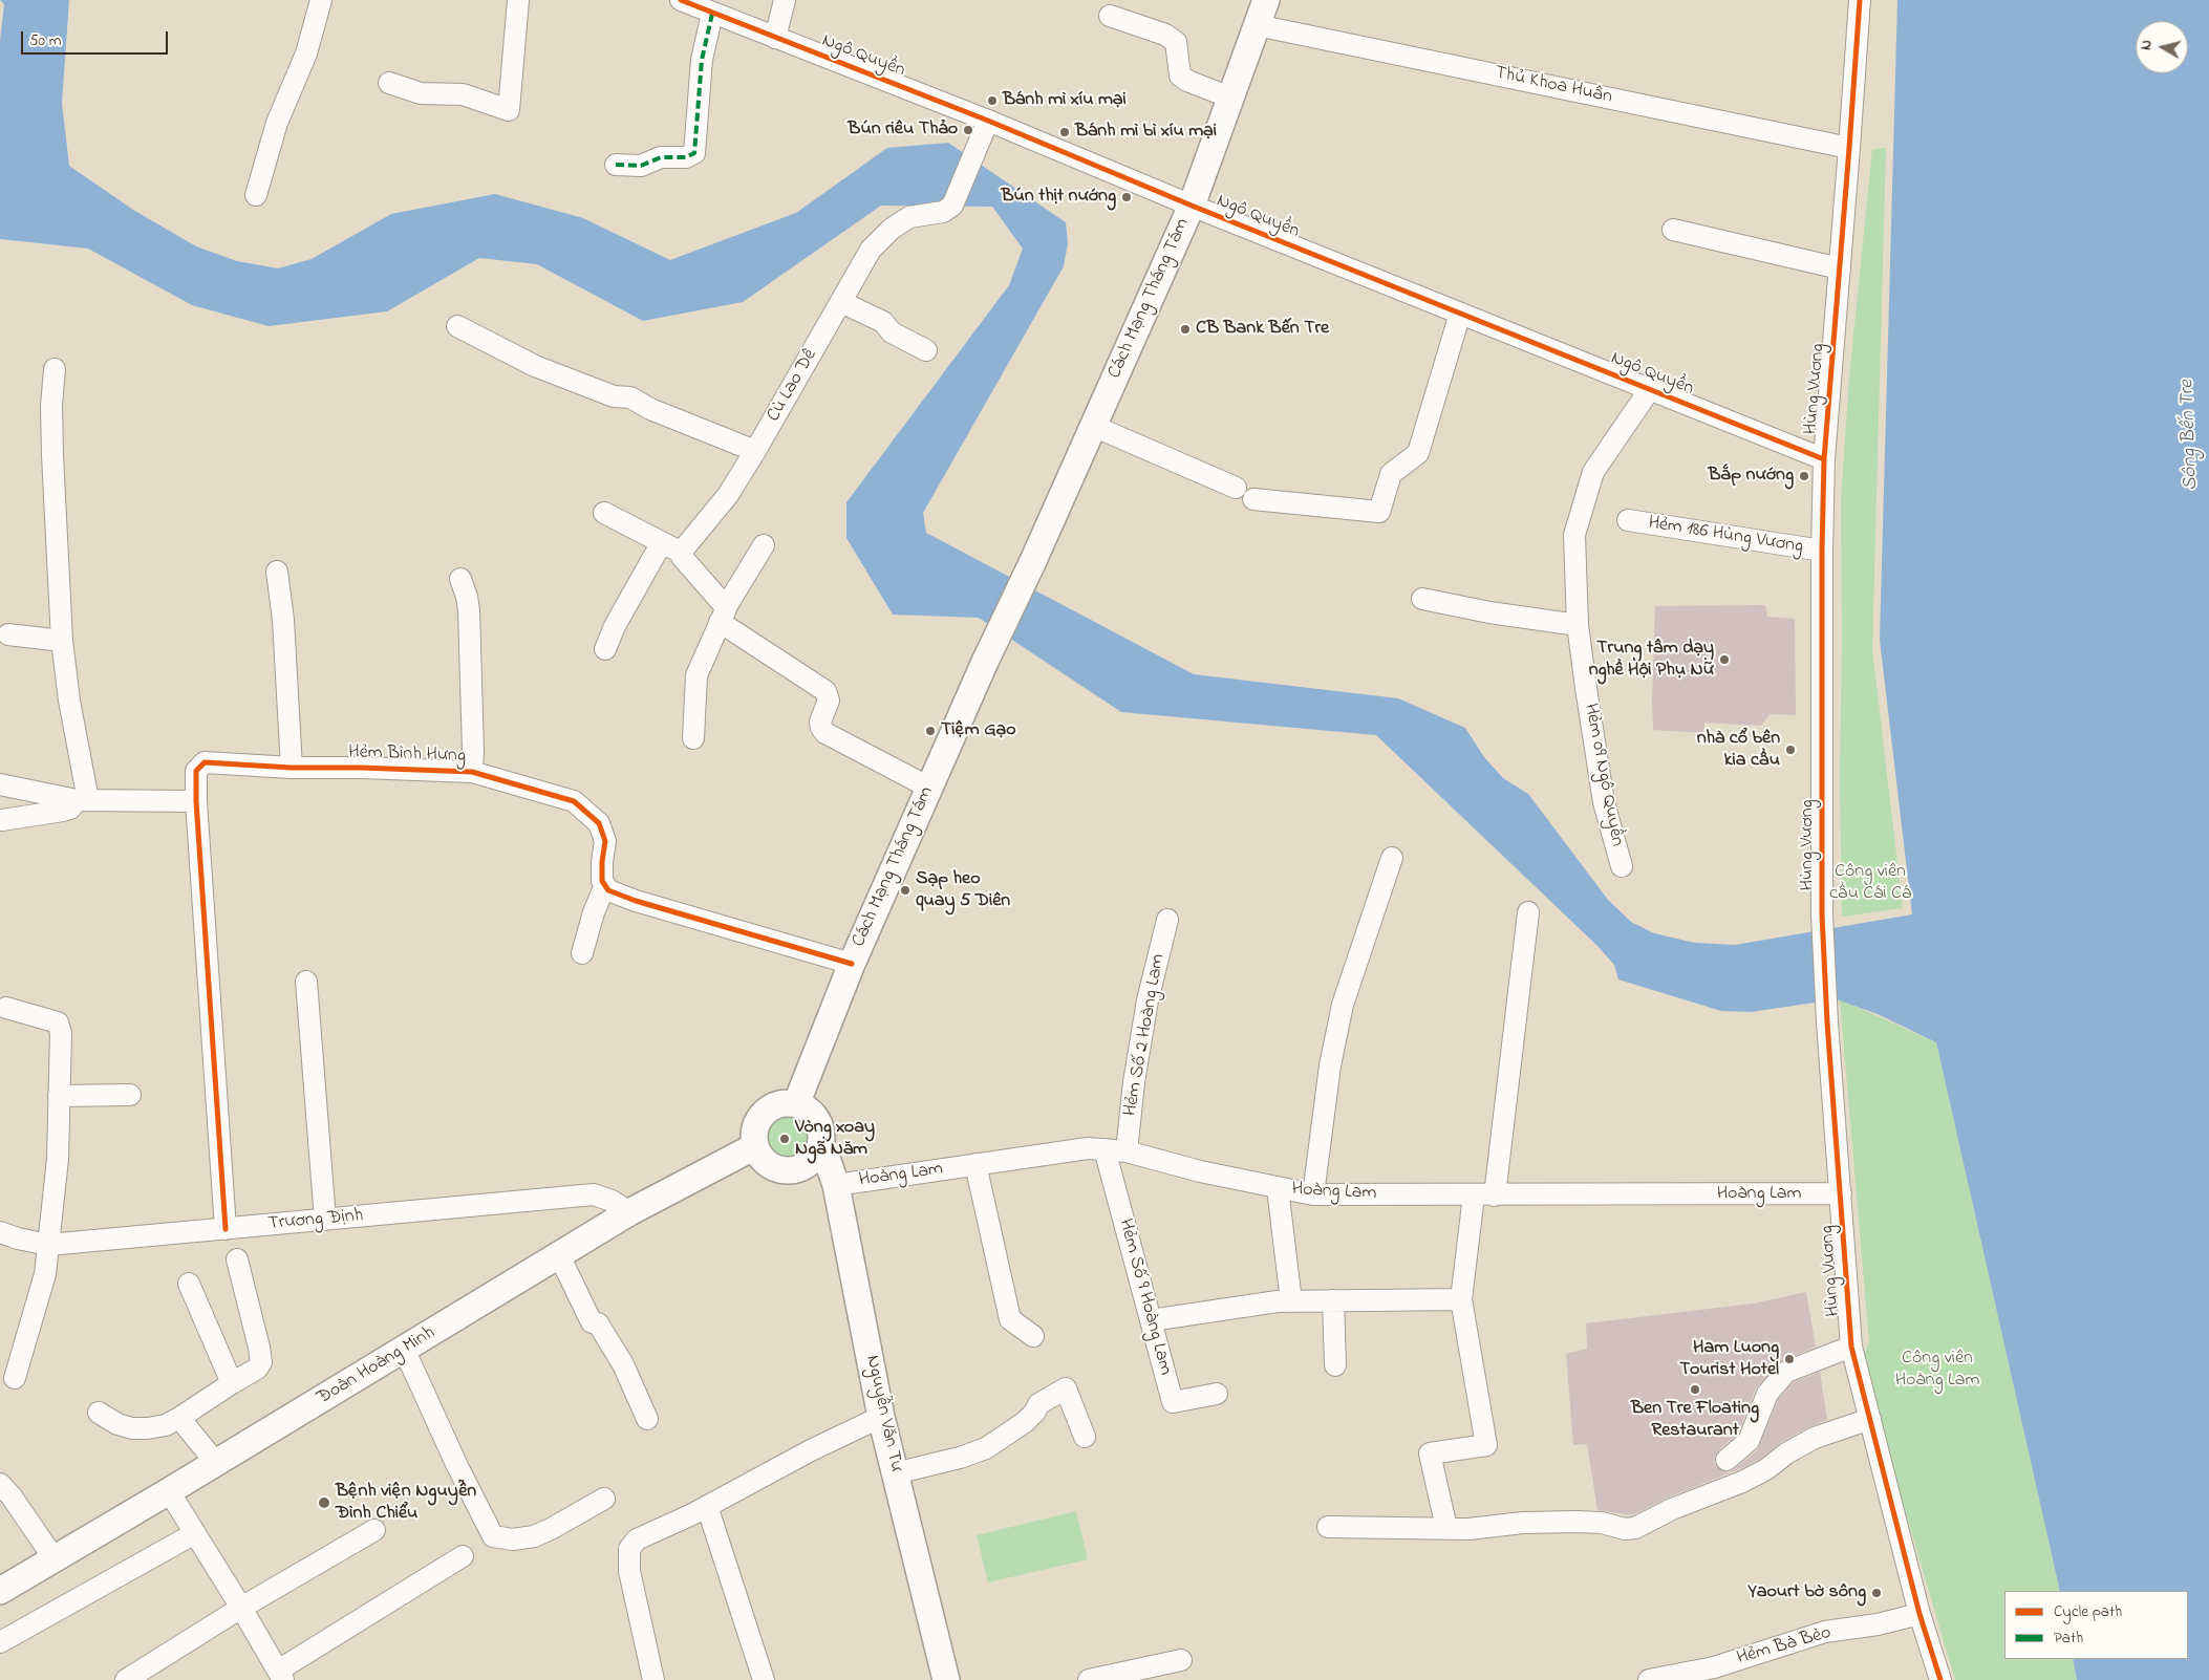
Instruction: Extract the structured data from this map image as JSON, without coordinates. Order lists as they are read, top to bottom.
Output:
{
  "streets": {
    "main road": ["Cách Mạng Tháng Tám", "Đoàn Hoàng Minh", "Nguyễn Văn Tư"],
    "street": [
      "Ngô Quyền",
      "Thủ Khoa Huân",
      "Cù Lao Dê",
      "Hùng Vương",
      "Hẻm 186 Hùng Vương",
      "Hẻm Bình Hưng",
      "Hẻm 09 Ngô Quyền",
      "Hẻm Số 2 Hoàng Lam",
      "Hoàng Lam",
      "Trương Định",
      "Hẻm Số 9 Hoàng Lam",
      "Hẻm Bà Bèo"
    ]
  },
  "crossings": [
    ["Ngô Quyền", "Cách Mạng Tháng Tám"],
    ["Ngô Quyền", "Cù Lao Dê"],
    ["Ngô Quyền", "Hùng Vương"],
    ["Ngô Quyền", "Hẻm 09 Ngô Quyền"],
    ["Thủ Khoa Huân", "Cách Mạng Tháng Tám"],
    ["Thủ Khoa Huân", "Hùng Vương"],
    ["Cách Mạng Tháng Tám", "Đoàn Hoàng Minh"],
    ["Cách Mạng Tháng Tám", "Nguyễn Văn Tư"],
    ["Hùng Vương", "Hẻm 186 Hùng Vương"],
    ["Hùng Vương", "Hoàng Lam"],
    ["Hùng Vương", "Hẻm Bà Bèo"],
    ["Hẻm Số 2 Hoàng Lam", "Hoàng Lam"],
    ["Hoàng Lam", "Hẻm Số 9 Hoàng Lam"],
    ["Hoàng Lam", "Nguyễn Văn Tư"],
    ["Trương Định", "Đoàn Hoàng Minh"],
    ["Đoàn Hoàng Minh", "Nguyễn Văn Tư"]
  ],
  "water": ["Sông Bến Tre"],
  "parks": ["Công viên cầu Cái Cá", "Công viên Hoàng Lam"],
  "places": [
    "Bánh mì xíu mại",
    "Bún riêu Thảo",
    "Bánh mì bì xíu mại",
    "Bún thịt nướng",
    "CB Bank Bến Tre",
    "Bắp nướng",
    "Trung tâm dạy nghề Hội Phụ Nữ",
    "Tiệm Gạo",
    "nhà cổ bên kia cầu",
    "Sạp heo quay 5 Diên",
    "Vòng xoay Ngã Năm",
    "Ham Luong Tourist Hotel",
    "Ben Tre Floating Restaurant",
    "Bệnh viện Nguyễn Đình Chiểu",
    "Yaourt bờ sông"
  ],
  "legend": ["Cycle path", "Path"],
  "scale_bar": "50 m",
  "north": "left"
}
